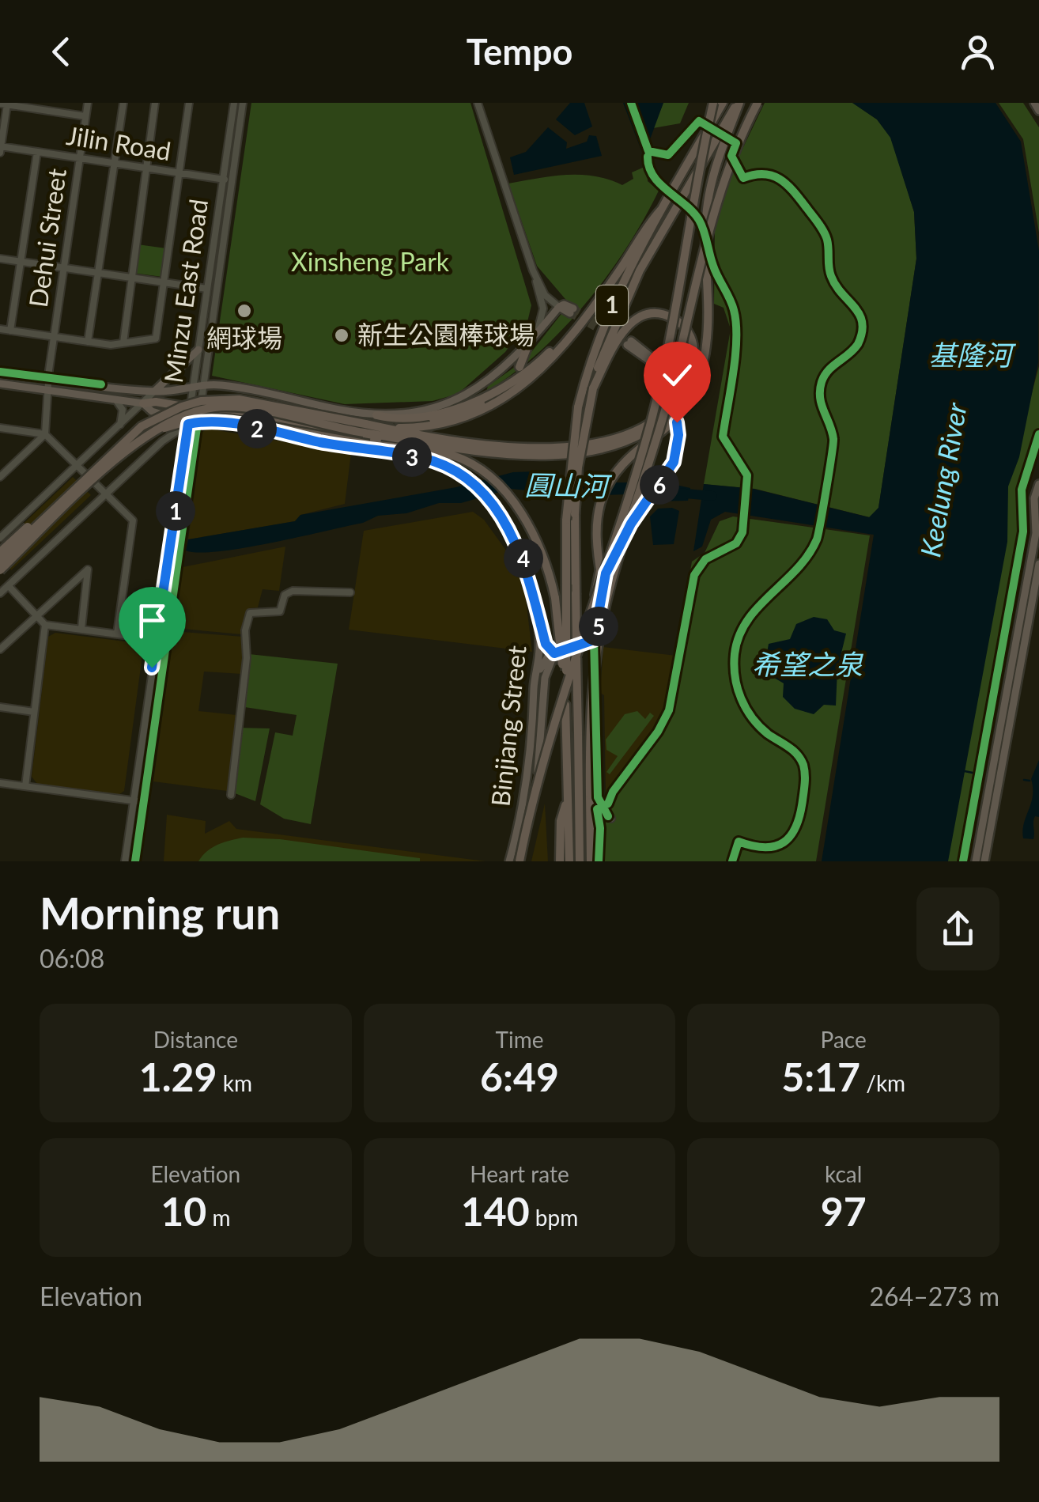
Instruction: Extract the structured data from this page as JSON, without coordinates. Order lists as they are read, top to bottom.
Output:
{
  "streets": {
    "highway": ["1"],
    "main road": ["Binjiang Street"],
    "street": ["Jilin Road", "Dehui Street", "Minzu East Road"]
  },
  "crossings": [
    ["Jilin Road", "Dehui Street"],
    ["Jilin Road", "Minzu East Road"],
    ["Dehui Street", "Binjiang Street"],
    ["Minzu East Road", "Binjiang Street"]
  ],
  "water": [
    "基隆河",
    "Keelung River",
    "圓山河",
    "希望之泉"
  ],
  "parks": ["Xinsheng Park"],
  "places": ["網球場", "新生公園棒球場"],
  "page": {
    "header": "Tempo",
    "pins": [
      "2",
      "3",
      "6",
      "1",
      "4",
      "5"
    ],
    "heading": ["Morning run", "06:08"],
    "stats": [
      ["Distance", "1.29 km"],
      ["Time", "6:49"],
      ["Pace", "5:17 /km"],
      ["Elevation", "10 m"],
      ["Heart rate", "140 bpm"],
      ["kcal", "97"]
    ],
    "chart": ["Elevation", "264–273 m"]
  }
}
